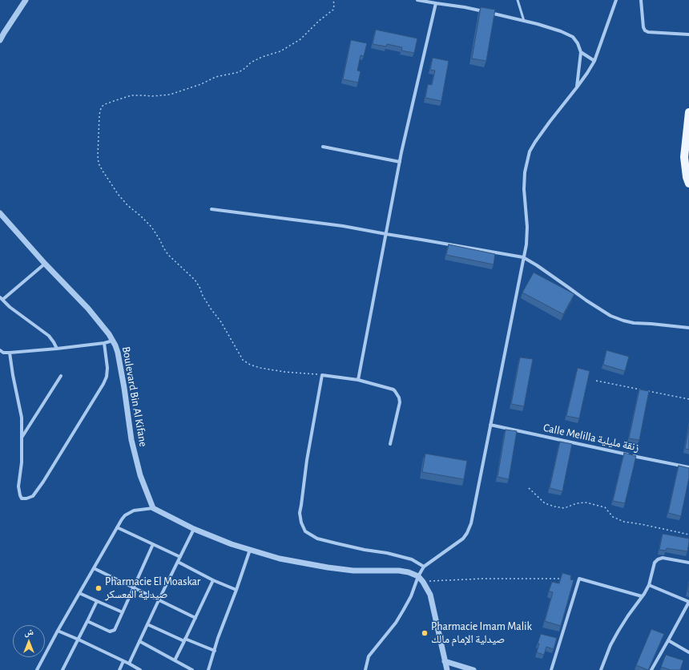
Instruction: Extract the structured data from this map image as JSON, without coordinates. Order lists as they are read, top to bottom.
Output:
{
  "streets": {
    "street": ["Boulevard Bin Al Kifane", "Calle Melilla زنقة مليلية"]
  },
  "places": ["Pharmacie El Moaskar صيدلية المعسكر", "Pharmacie Imam Malik صيدلية الإمام مالك"],
  "north": "top"
}
